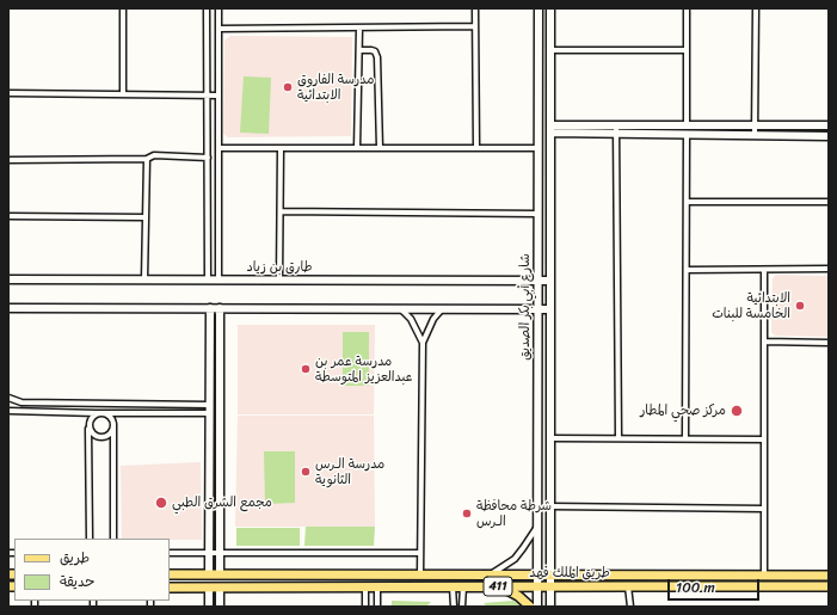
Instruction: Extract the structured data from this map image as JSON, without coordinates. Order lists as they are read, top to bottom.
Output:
{
  "streets": {
    "main road": ["طريق الملك فهد", "411"],
    "street": ["طارق بن زياد", "شارع أبي بكر الصديق"]
  },
  "crossings": [
    ["طارق بن زياد", "شارع أبي بكر الصديق"],
    ["شارع أبي بكر الصديق", "طريق الملك فهد"]
  ],
  "places": [
    "مدرسة الفاروق الابتدائية",
    "الابتدائية الخامسة للبنات",
    "مدرسة عمر بن عبدالعزيز المتوسطة",
    "مركز صحي المطار",
    "مدرسة الـرس الثانوية",
    "مجمع الشرق الطبي",
    "شرطة محافظة الـرس"
  ],
  "legend": ["طريق", "حديقة"],
  "scale_bar": "100 m"
}
